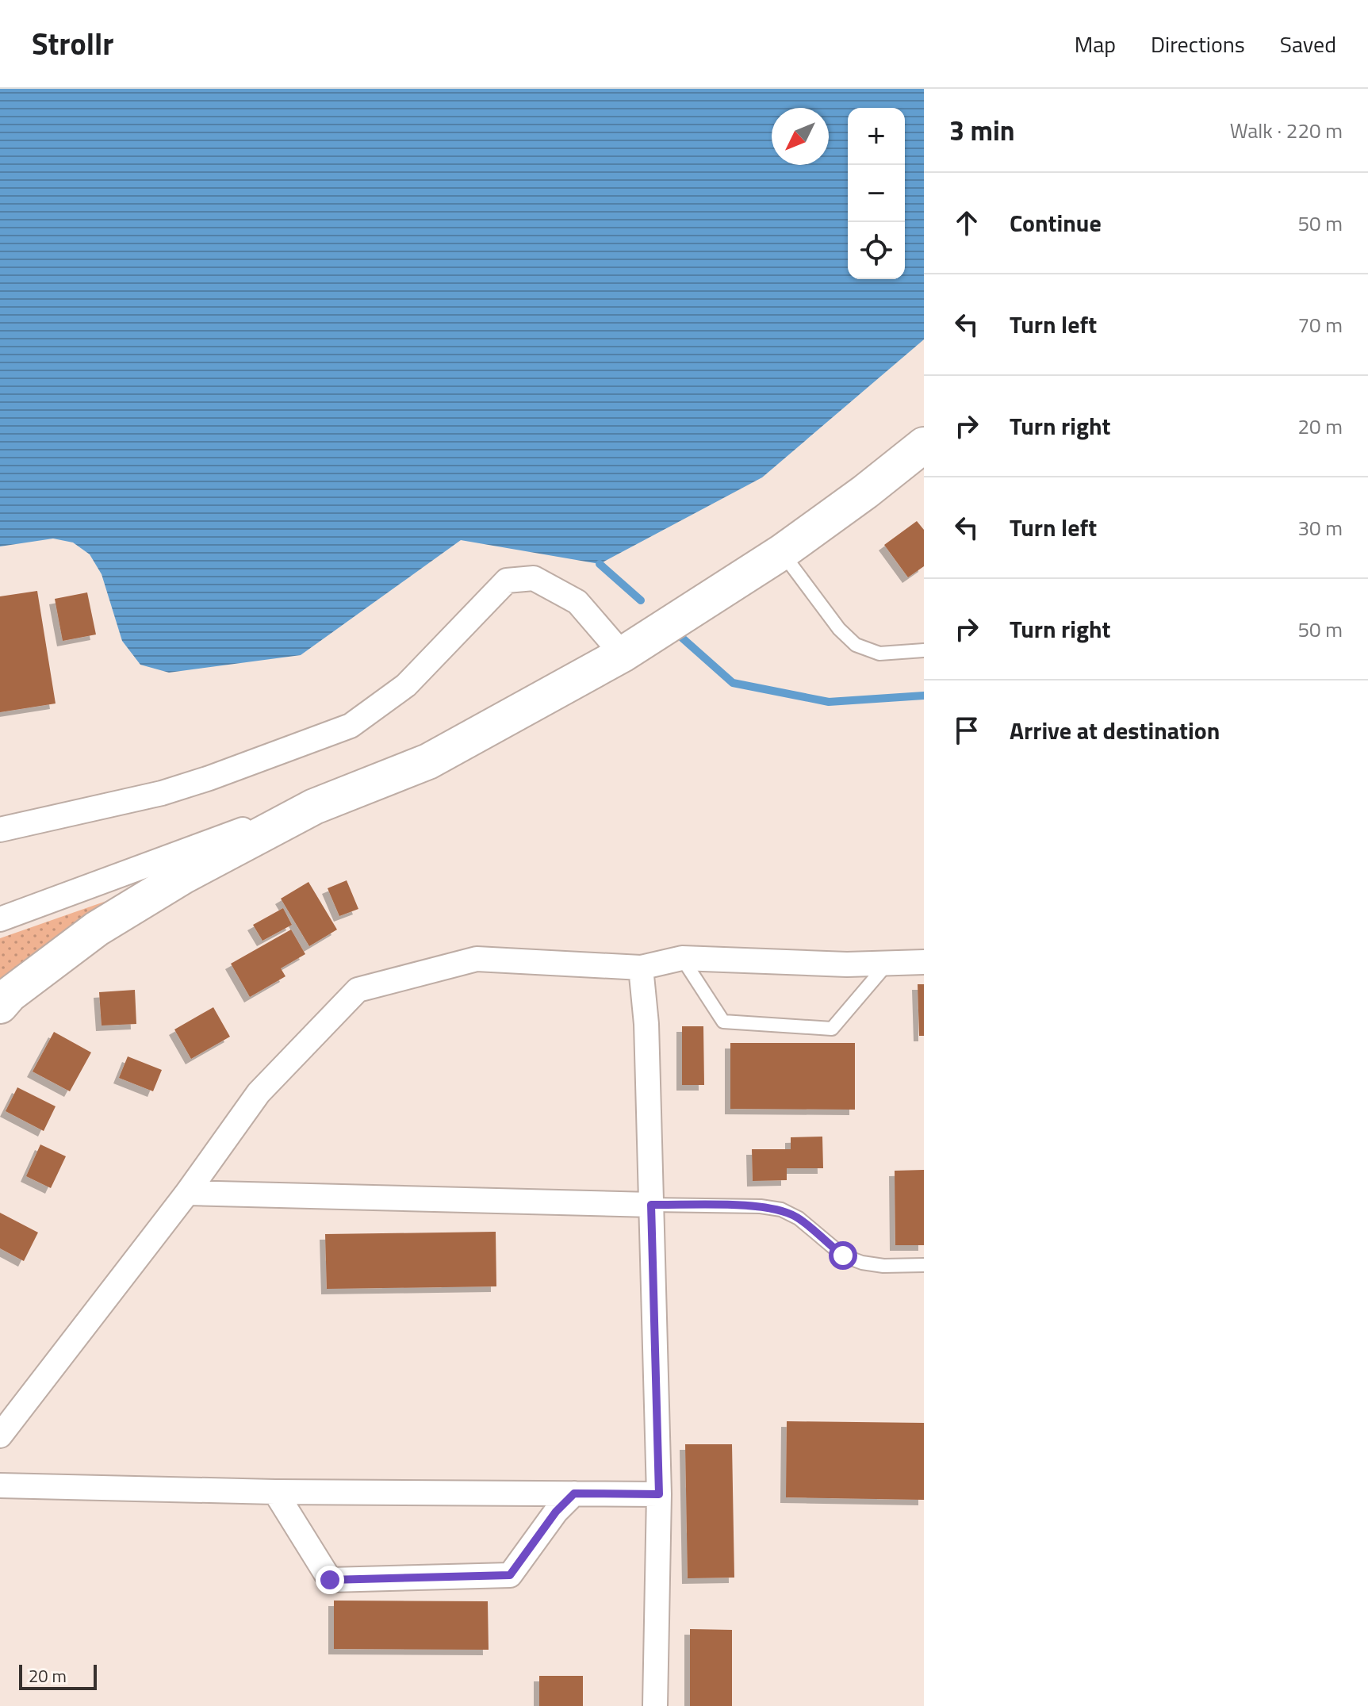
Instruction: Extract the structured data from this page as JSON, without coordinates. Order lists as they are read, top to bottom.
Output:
{
  "scale_bar": "20 m",
  "north": "bottom left",
  "page": {
    "header": "Strollr",
    "nav": ["Map", "Directions", "Saved"],
    "heading": ["3 min", "Walk · 220 m"],
    "map_buttons": ["+", "−"],
    "list": [
      ["Continue", "50 m"],
      ["Turn left", "70 m"],
      ["Turn right", "20 m"],
      ["Turn left", "30 m"],
      ["Turn right", "50 m"],
      "Arrive at destination"
    ],
    "scale": "20 m"
  }
}
